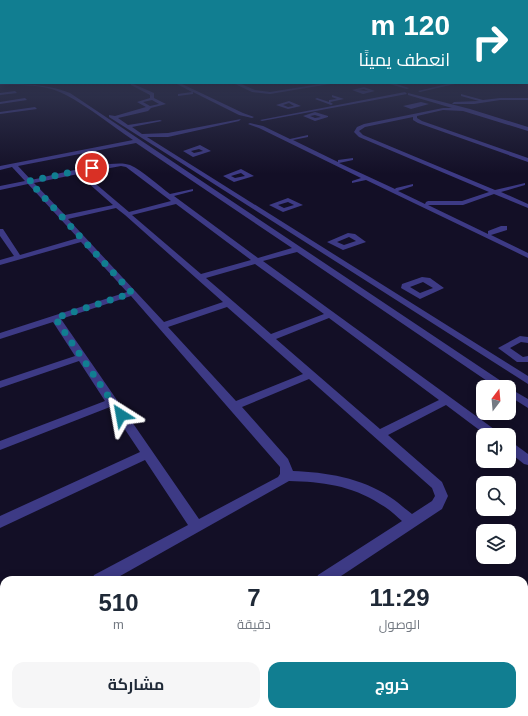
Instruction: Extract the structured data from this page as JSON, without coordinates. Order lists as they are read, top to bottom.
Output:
{
  "north": "top",
  "page": {
    "turn": ["120 m", "انعطف يمينًا"],
    "eta": [
      "11:29",
      "الوصول",
      "7",
      "دقيقة",
      "510",
      "m"
    ],
    "buttons": ["خروج", "مشاركة"]
  }
}
